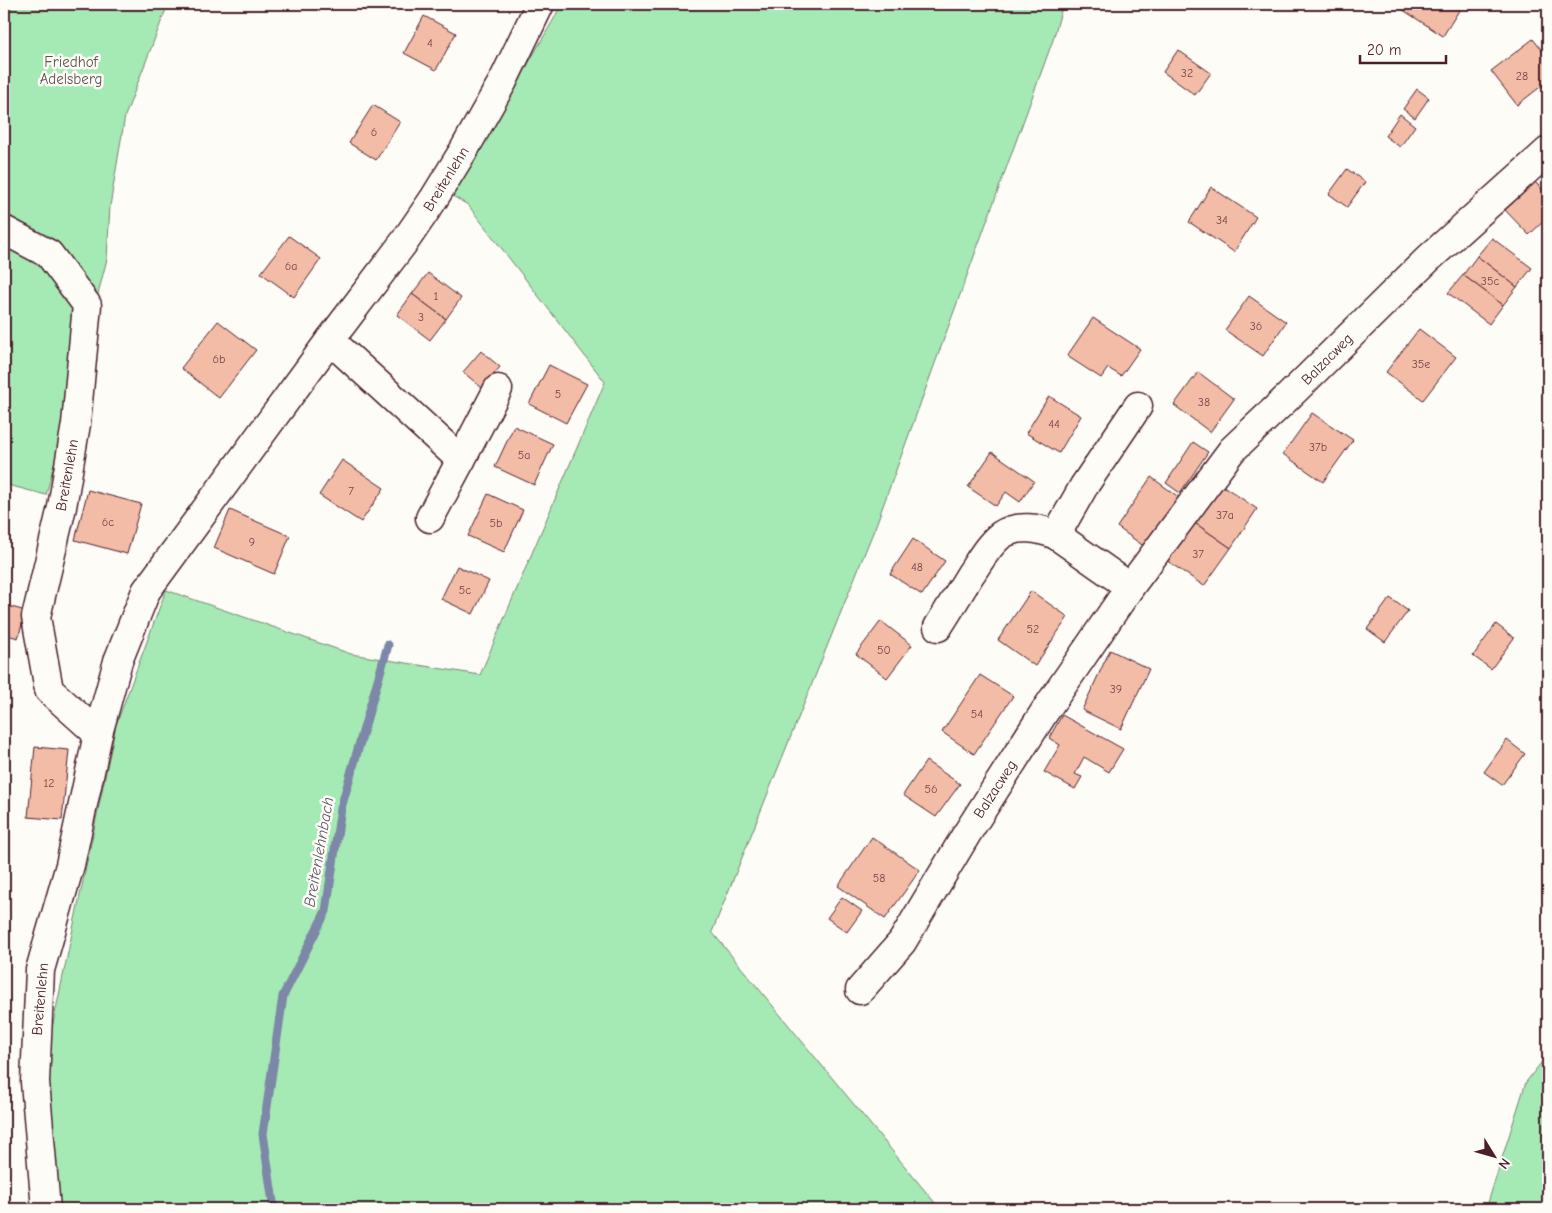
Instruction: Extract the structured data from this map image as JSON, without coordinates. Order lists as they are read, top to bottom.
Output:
{
  "streets": {
    "street": ["Breitenlehn", "Balzacweg"]
  },
  "water": ["Breitenlehnbach"],
  "parks": ["Friedhof Adelsberg"],
  "house_numbers": [
    "4",
    "32",
    "28",
    "6",
    "34",
    "6a",
    "35c",
    "1",
    "3",
    "36",
    "6b",
    "35e",
    "5",
    "38",
    "44",
    "37b",
    "5a",
    "7",
    "37a",
    "6c",
    "5b",
    "9",
    "37",
    "48",
    "5c",
    "52",
    "50",
    "39",
    "54",
    "12",
    "56",
    "58"
  ],
  "scale_bar": "20 m",
  "north": "bottom right"
}
